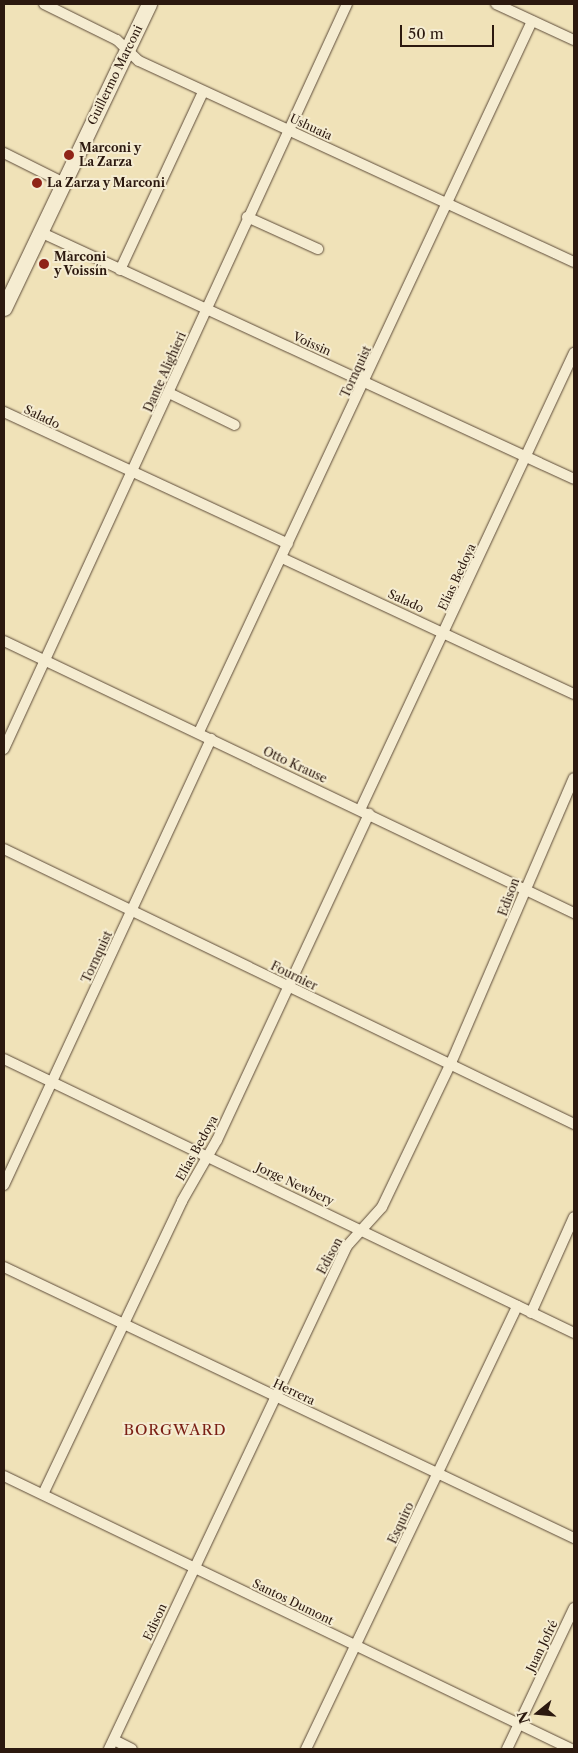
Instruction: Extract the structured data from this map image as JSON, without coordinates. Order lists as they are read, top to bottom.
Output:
{
  "streets": {
    "street": [
      "Guillermo Marconi",
      "Ushuaia",
      "Voissin",
      "Dante Alighieri",
      "Tornquist",
      "Salado",
      "Elías Bedoya",
      "Otto Krause",
      "Edison",
      "Fournier",
      "Jorge Newbery",
      "Herrera",
      "Esquiro",
      "Santos Dumont",
      "Juan Jofré"
    ]
  },
  "crossings": [
    ["Guillermo Marconi", "Ushuaia"],
    ["Guillermo Marconi", "Voissin"],
    ["Ushuaia", "Dante Alighieri"],
    ["Ushuaia", "Tornquist"],
    ["Voissin", "Dante Alighieri"],
    ["Voissin", "Tornquist"],
    ["Voissin", "Elías Bedoya"],
    ["Dante Alighieri", "Salado"],
    ["Dante Alighieri", "Otto Krause"],
    ["Tornquist", "Salado"],
    ["Tornquist", "Otto Krause"],
    ["Tornquist", "Fournier"],
    ["Tornquist", "Jorge Newbery"],
    ["Salado", "Elías Bedoya"],
    ["Elías Bedoya", "Otto Krause"],
    ["Elías Bedoya", "Fournier"],
    ["Elías Bedoya", "Jorge Newbery"],
    ["Elías Bedoya", "Herrera"],
    ["Elías Bedoya", "Santos Dumont"],
    ["Otto Krause", "Edison"],
    ["Edison", "Fournier"],
    ["Edison", "Jorge Newbery"],
    ["Edison", "Herrera"],
    ["Edison", "Santos Dumont"],
    ["Jorge Newbery", "Esquiro"],
    ["Herrera", "Esquiro"],
    ["Esquiro", "Santos Dumont"],
    ["Santos Dumont", "Juan Jofré"]
  ],
  "districts": ["BORGWARD"],
  "places": ["Marconi y La Zarza", "La Zarza y Marconi", "Marconi y Voissín"],
  "scale_bar": "50 m",
  "north": "left"
}
